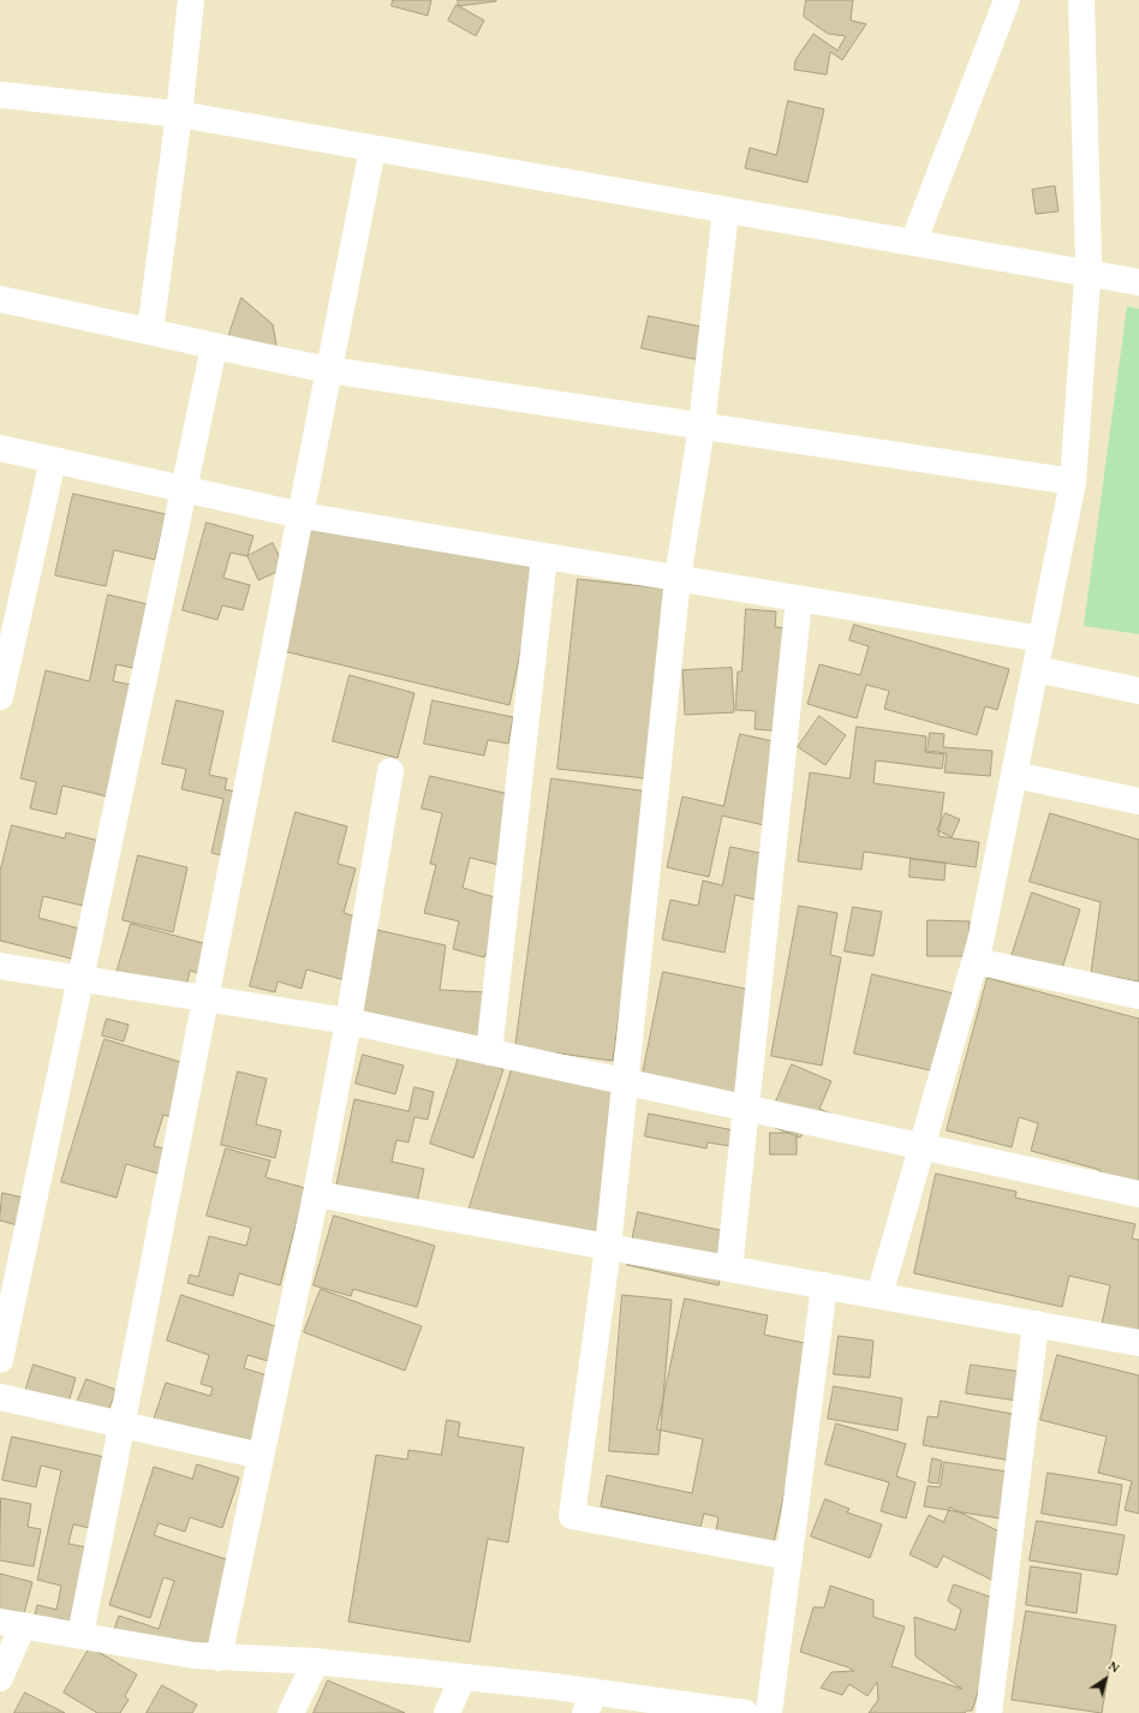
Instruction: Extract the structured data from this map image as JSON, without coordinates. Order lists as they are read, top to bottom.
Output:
{
  "north": "top right"
}
